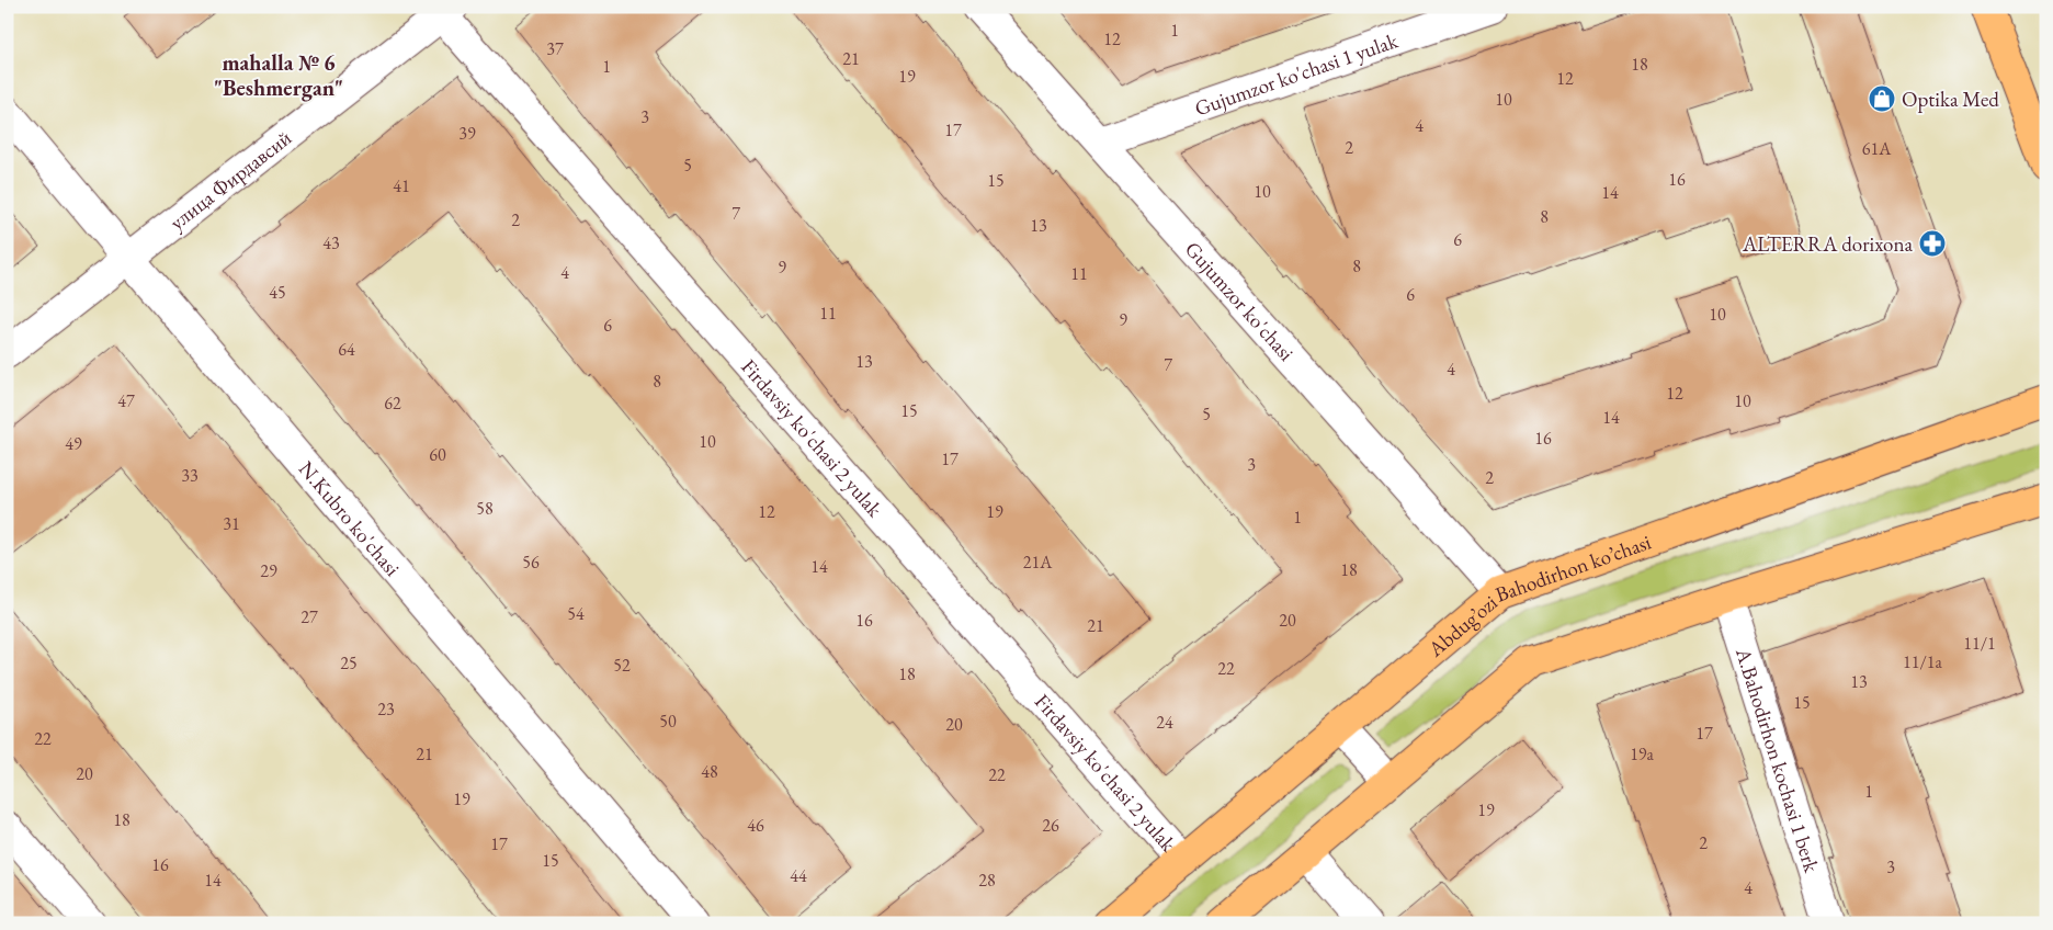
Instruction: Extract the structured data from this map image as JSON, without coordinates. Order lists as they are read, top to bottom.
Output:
{
  "streets": {
    "main road": ["Abdug’ozi Bahodirhon ko’chasi"],
    "street": [
      "Gujumzor ko'chasi 1 yulak",
      "улица Фирдавсий",
      "Gujumzor ko'chasi",
      "Firdavsiy ko'chasi 2 yulak",
      "N.Kubro ko'chasi",
      "A.Bahodirhon kochasi 1 berk"
    ]
  },
  "crossings": [
    ["Gujumzor ko'chasi 1 yulak", "Gujumzor ko'chasi"],
    ["улица Фирдавсий", "Firdavsiy ko'chasi 2 yulak"],
    ["улица Фирдавсий", "N.Kubro ko'chasi"],
    ["Gujumzor ko'chasi", "Abdug’ozi Bahodirhon ko’chasi"],
    ["Firdavsiy ko'chasi 2 yulak", "Abdug’ozi Bahodirhon ko’chasi"]
  ],
  "districts": ["mahalla № 6 \"Beshmergan\""],
  "places": {
    "shop": ["Optika Med"],
    "pharmacy": ["ALTERRA dorixona"]
  },
  "house_numbers": [
    "1",
    "12",
    "37",
    "21",
    "18",
    "1",
    "19",
    "12",
    "10",
    "3",
    "4",
    "17",
    "39",
    "2",
    "61A",
    "5",
    "16",
    "15",
    "41",
    "10",
    "14",
    "7",
    "8",
    "2",
    "13",
    "6",
    "43",
    "8",
    "9",
    "4",
    "11",
    "45",
    "6",
    "11",
    "10",
    "9",
    "6",
    "64",
    "13",
    "7",
    "4",
    "8",
    "12",
    "47",
    "10",
    "62",
    "15",
    "5",
    "14",
    "16",
    "10",
    "49",
    "60",
    "17",
    "3",
    "33",
    "2",
    "58",
    "12",
    "19",
    "1",
    "31",
    "56",
    "21A",
    "14",
    "18",
    "29",
    "54",
    "27",
    "16",
    "20",
    "21",
    "11/1",
    "11/1a",
    "25",
    "52",
    "22",
    "18",
    "13",
    "15",
    "23",
    "50",
    "24",
    "20",
    "17",
    "22",
    "21",
    "19a",
    "48",
    "20",
    "22",
    "1",
    "19",
    "19",
    "18",
    "46",
    "26",
    "2",
    "17",
    "15",
    "16",
    "3",
    "44",
    "14",
    "28",
    "4"
  ]
}
